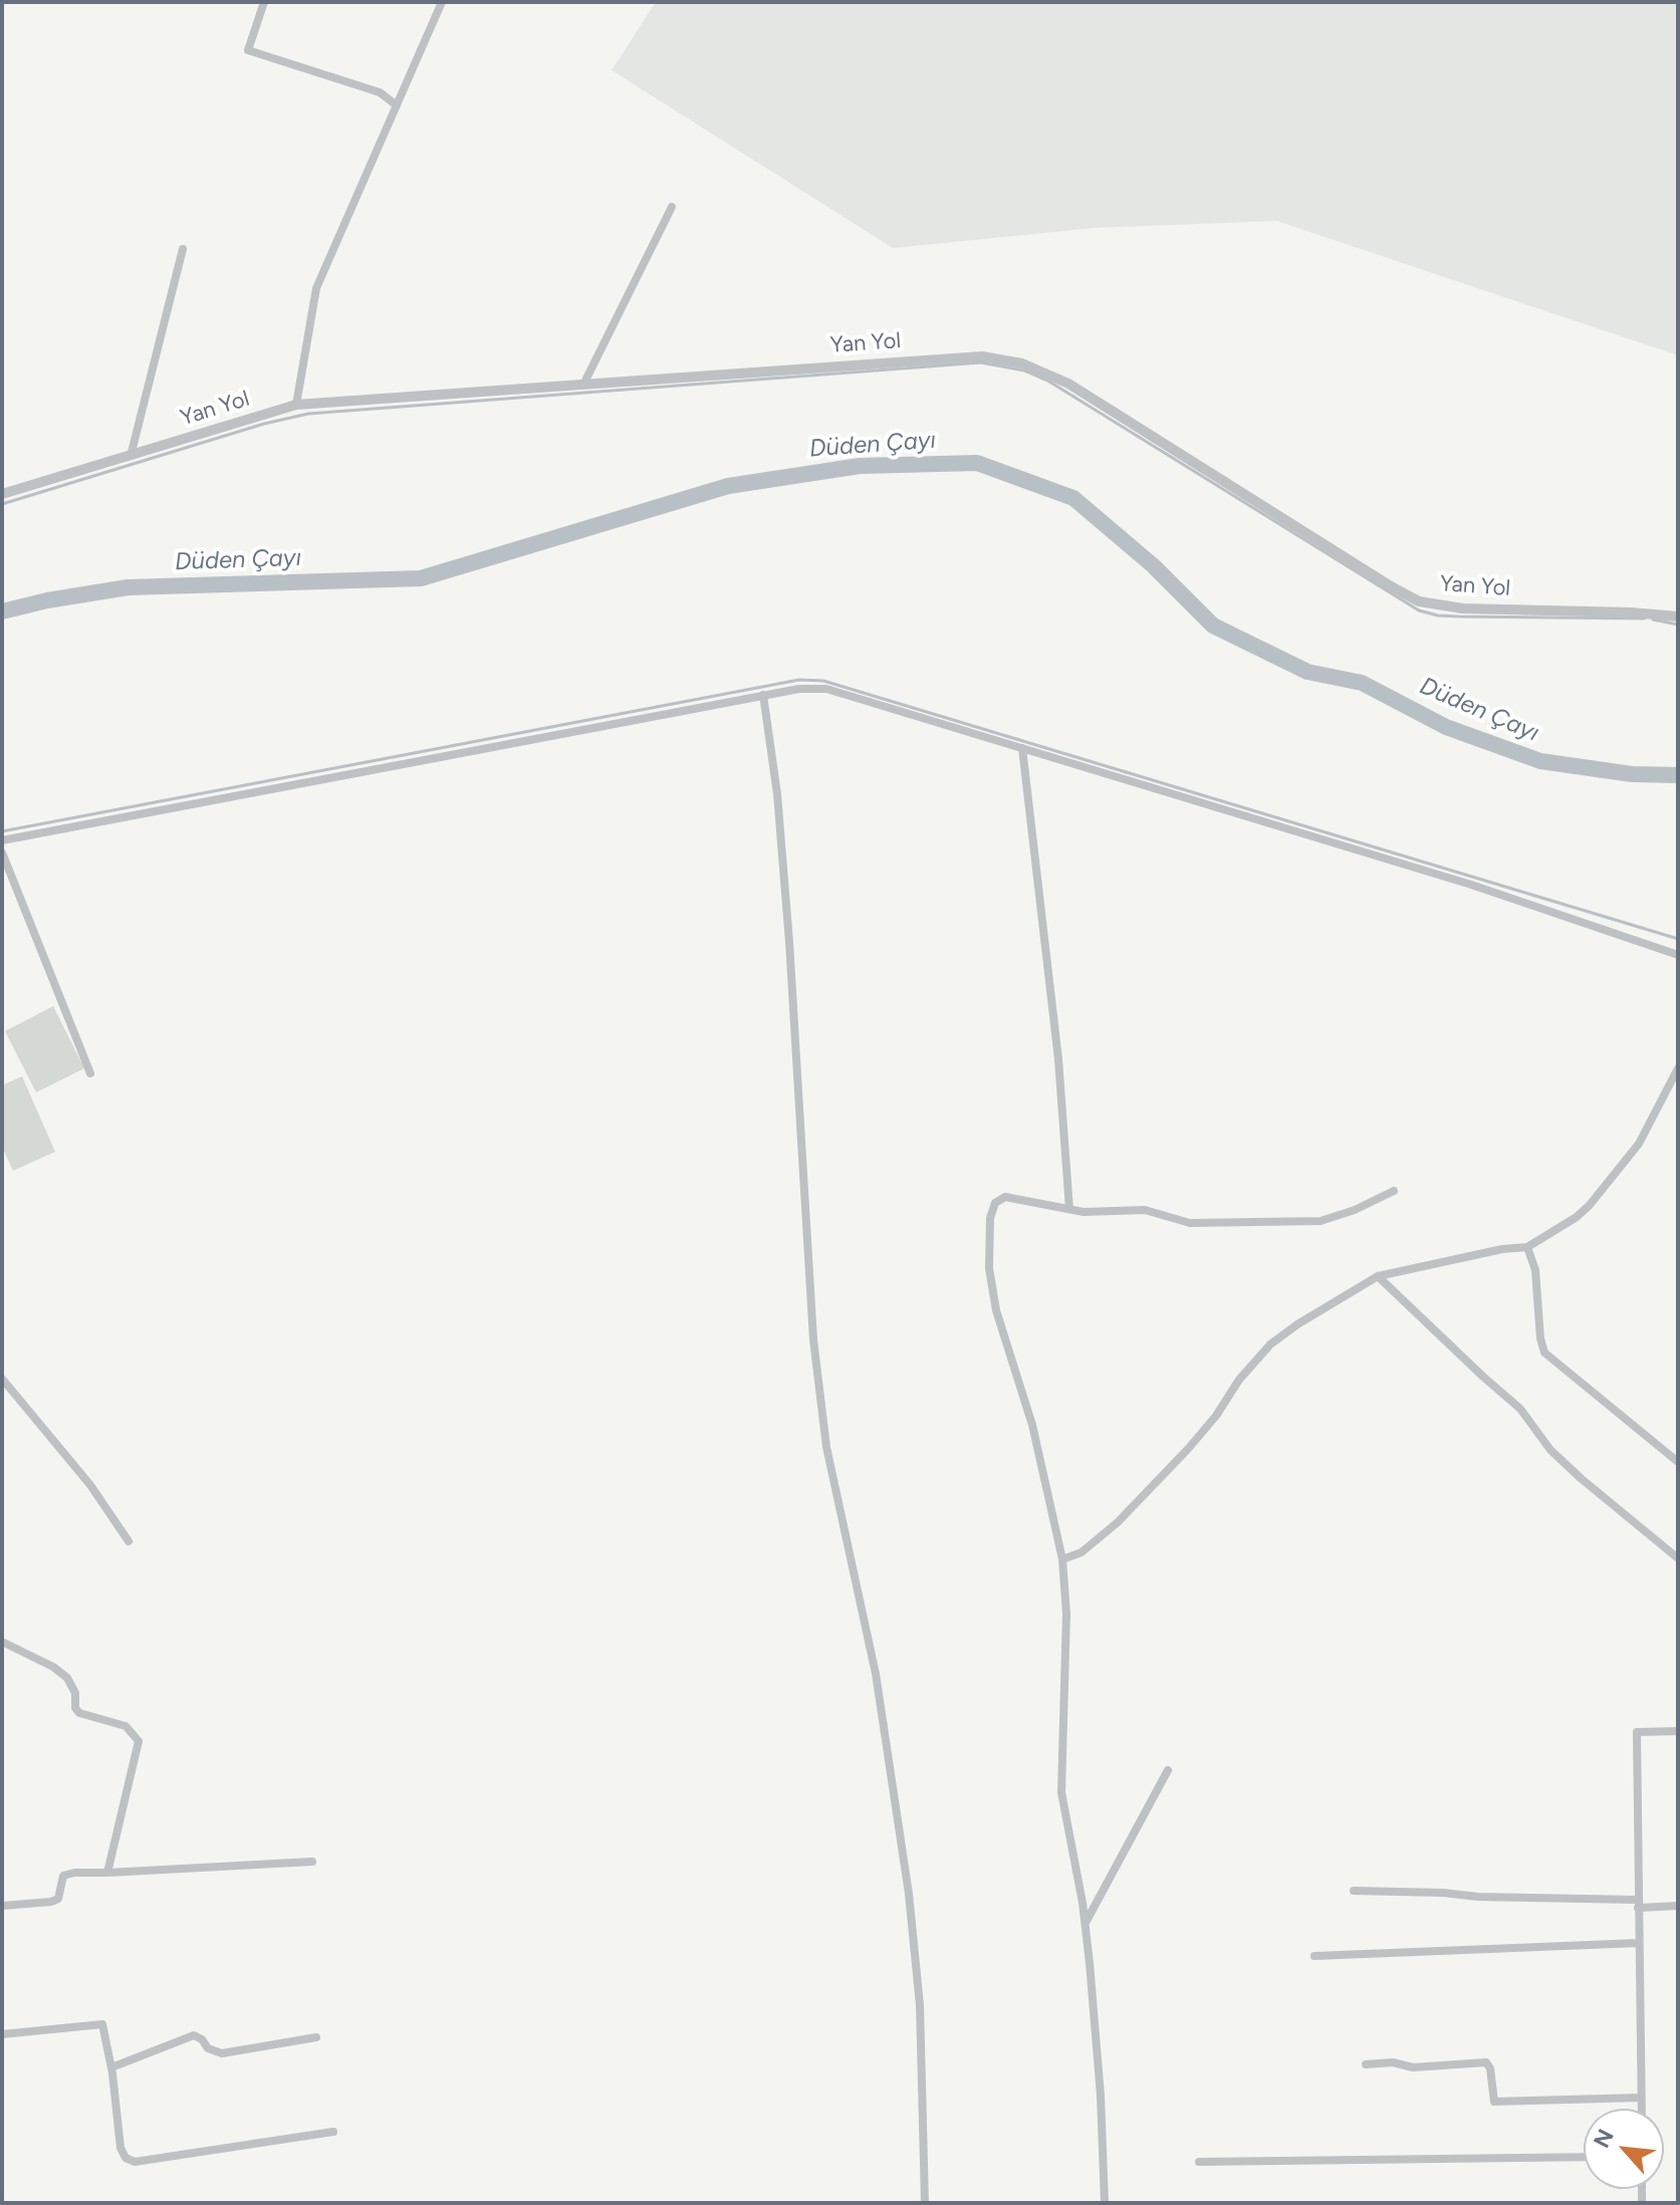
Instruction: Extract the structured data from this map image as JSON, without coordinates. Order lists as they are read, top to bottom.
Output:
{
  "streets": {
    "street": ["Yan Yol"]
  },
  "water": ["Düden Çayı"],
  "north": "top left"
}
